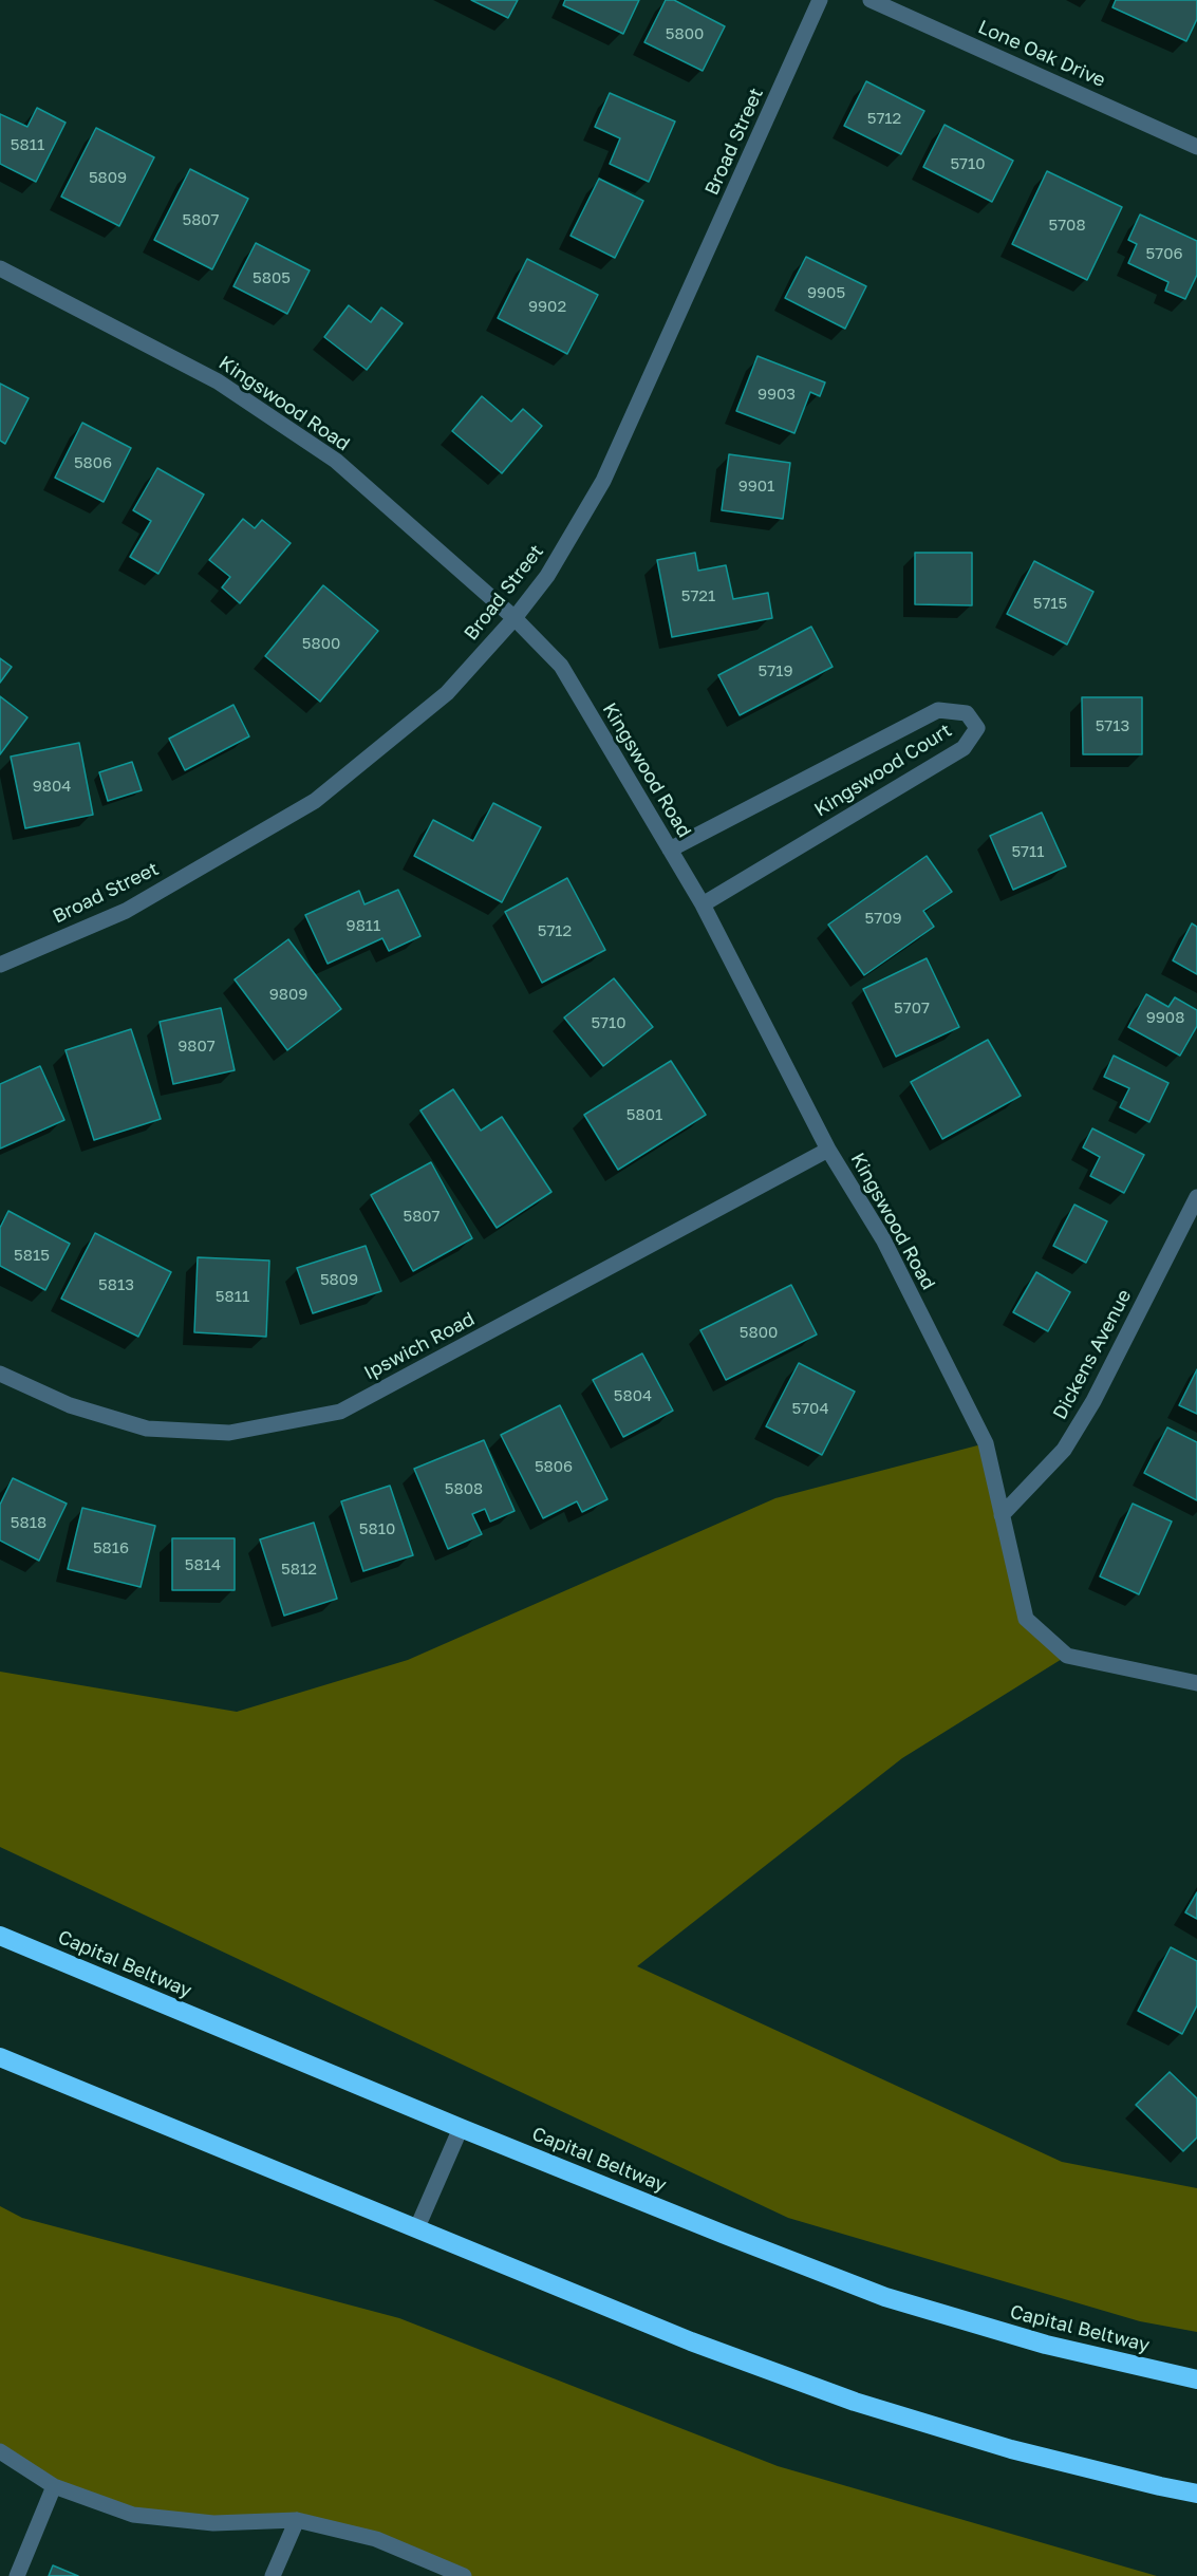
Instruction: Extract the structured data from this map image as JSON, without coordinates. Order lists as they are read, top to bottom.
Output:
{
  "streets": {
    "highway": ["Capital Beltway"],
    "street": [
      "Lone Oak Drive",
      "Broad Street",
      "Kingswood Road",
      "Kingswood Court",
      "Ipswich Road",
      "Dickens Avenue"
    ]
  },
  "crossings": [
    ["Broad Street", "Kingswood Road"],
    ["Kingswood Road", "Kingswood Court"],
    ["Kingswood Road", "Ipswich Road"],
    ["Kingswood Road", "Dickens Avenue"]
  ],
  "house_numbers": [
    "5800",
    "5712",
    "5811",
    "5710",
    "5809",
    "5807",
    "5708",
    "5706",
    "5805",
    "9905",
    "9902",
    "9903",
    "5806",
    "9901",
    "5721",
    "5715",
    "5800",
    "5719",
    "5713",
    "9804",
    "5711",
    "5709",
    "9811",
    "5712",
    "9809",
    "5707",
    "9908",
    "5710",
    "9807",
    "5801",
    "5807",
    "5815",
    "5809",
    "5813",
    "5811",
    "5800",
    "5804",
    "5704",
    "5806",
    "5808",
    "5818",
    "5810",
    "5816",
    "5814",
    "5812"
  ]
}
